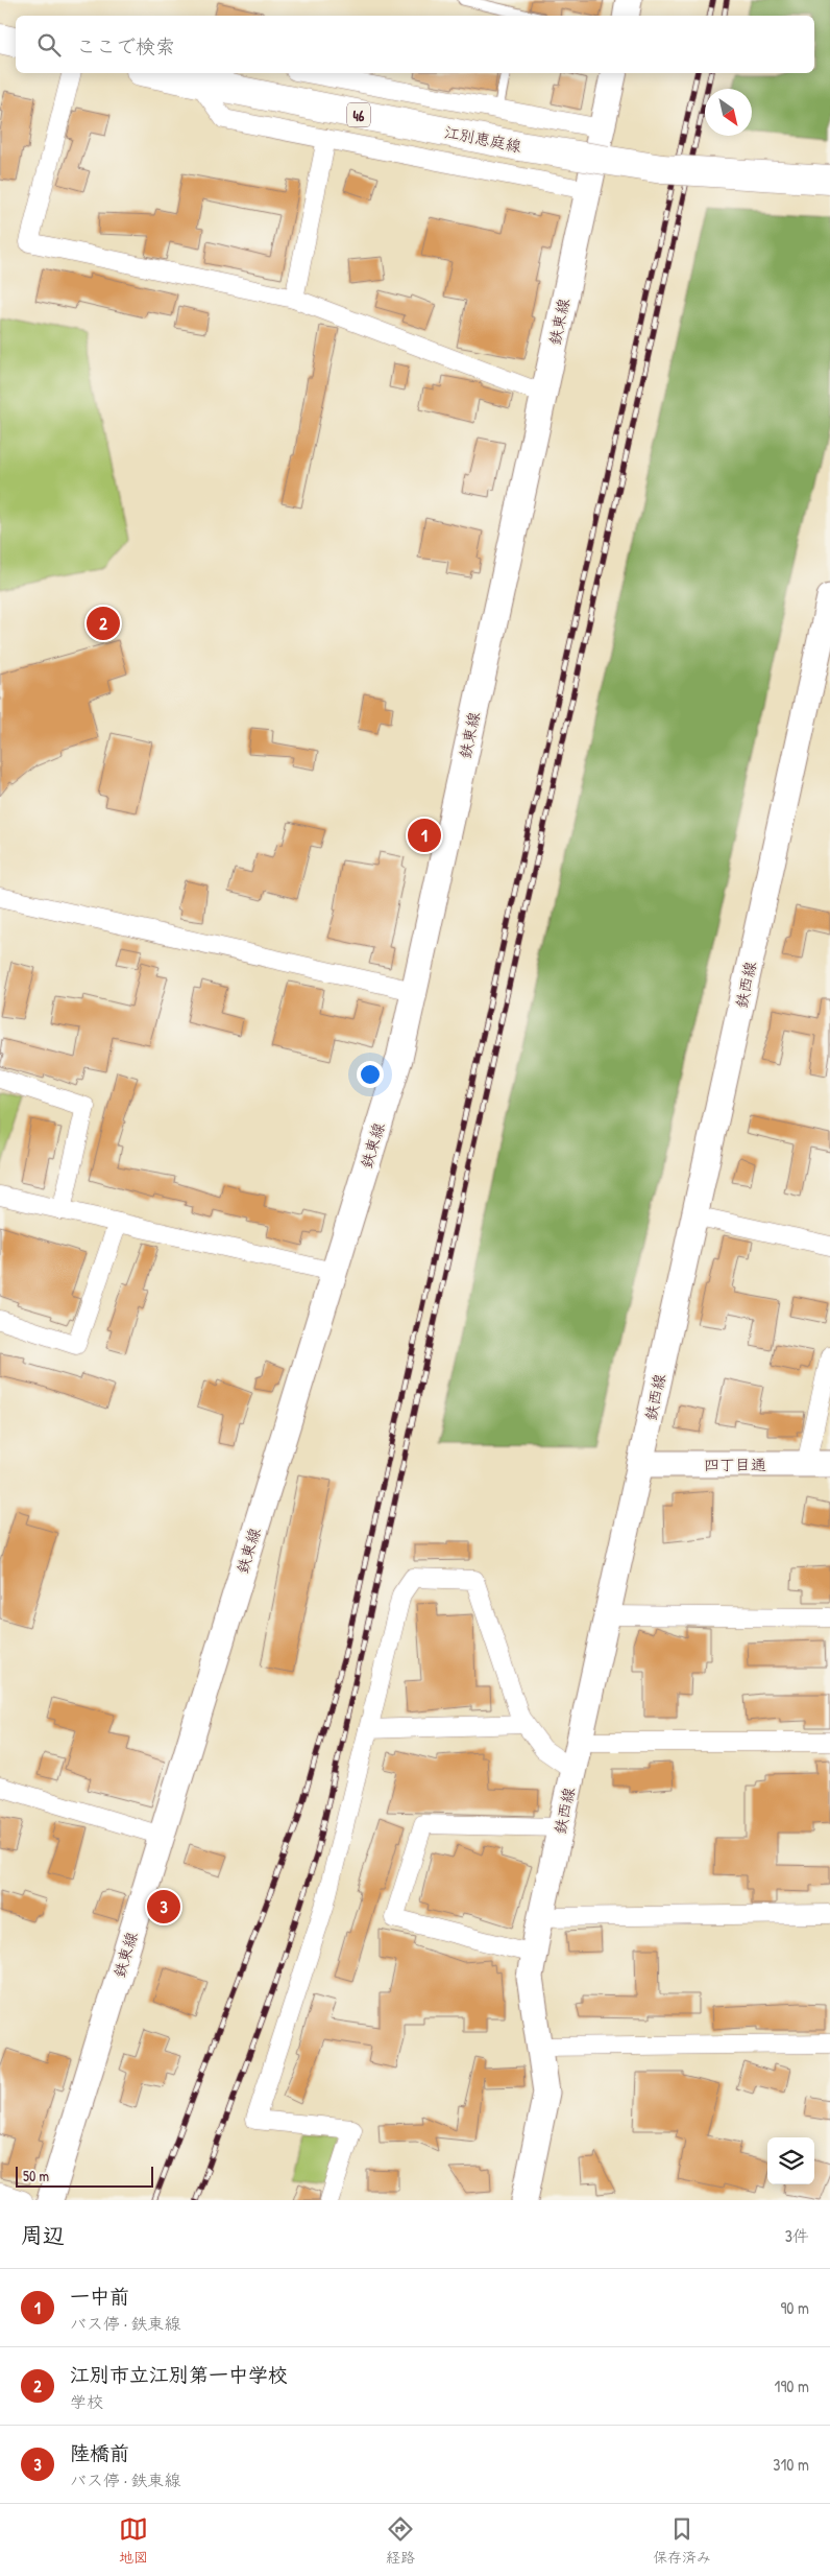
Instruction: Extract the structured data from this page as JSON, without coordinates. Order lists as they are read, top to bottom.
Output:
{
  "streets": {
    "main road": ["46", "江別恵庭線"],
    "street": ["鉄東線", "鉄西線", "四丁目通"]
  },
  "crossings": [
    ["鉄西線", "四丁目通"]
  ],
  "scale_bar": "50 m",
  "north": "bottom right",
  "page": {
    "search": "ここで検索",
    "pins": ["2", "1", "3"],
    "scale": "50 m",
    "heading": ["周辺", "3件"],
    "list": [
      {
        "mark": "1",
        "name": "一中前",
        "note": "バス停 · 鉄東線",
        "value": "90 m"
      },
      {
        "mark": "2",
        "name": "江別市立江別第一中学校",
        "note": "学校",
        "value": "190 m"
      },
      {
        "mark": "3",
        "name": "陸橋前",
        "note": "バス停 · 鉄東線",
        "value": "310 m"
      }
    ],
    "nav": ["地図", "経路", "保存済み"]
  }
}
